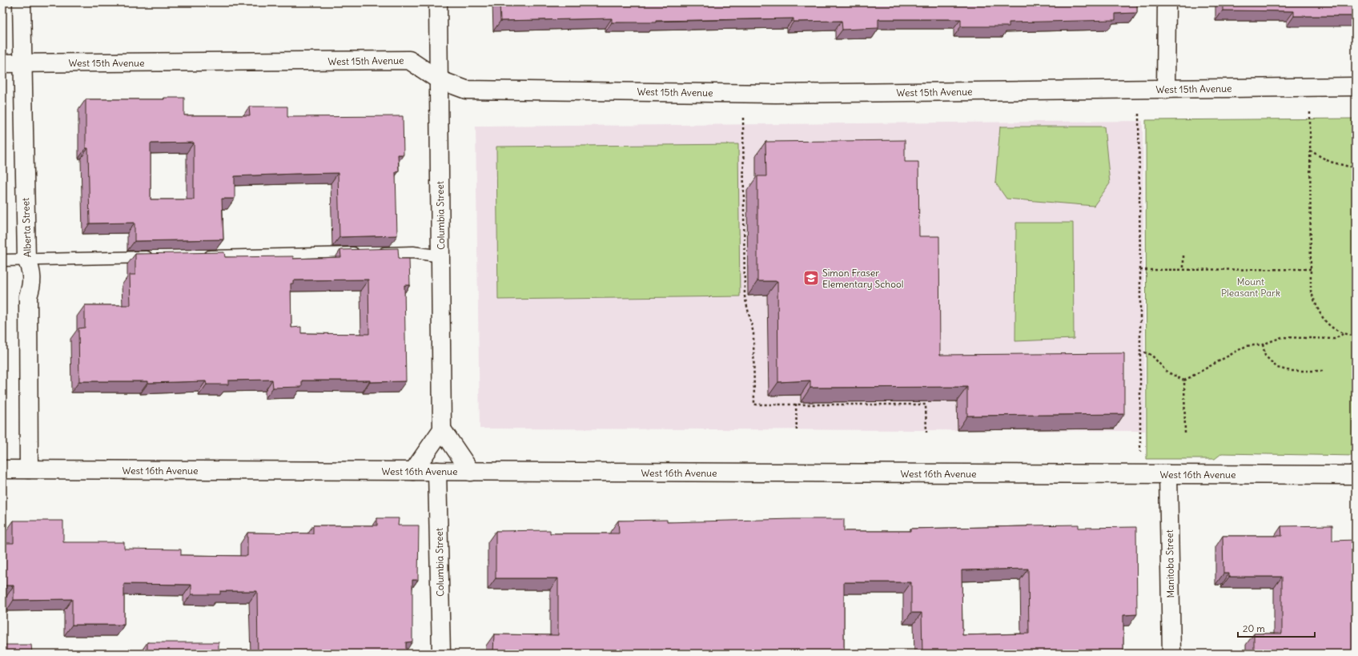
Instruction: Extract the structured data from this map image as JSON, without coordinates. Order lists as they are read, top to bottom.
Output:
{
  "streets": {
    "street": [
      "West 15th Avenue",
      "Columbia Street",
      "Alberta Street",
      "West 16th Avenue",
      "Manitoba Street"
    ]
  },
  "crossings": [
    ["West 15th Avenue", "Columbia Street"],
    ["West 15th Avenue", "Alberta Street"],
    ["Columbia Street", "West 16th Avenue"],
    ["Alberta Street", "West 16th Avenue"],
    ["West 16th Avenue", "Manitoba Street"]
  ],
  "parks": ["Mount Pleasant Park"],
  "places": {
    "school or university": ["Simon Fraser Elementary School"]
  },
  "scale_bar": "20 m"
}
